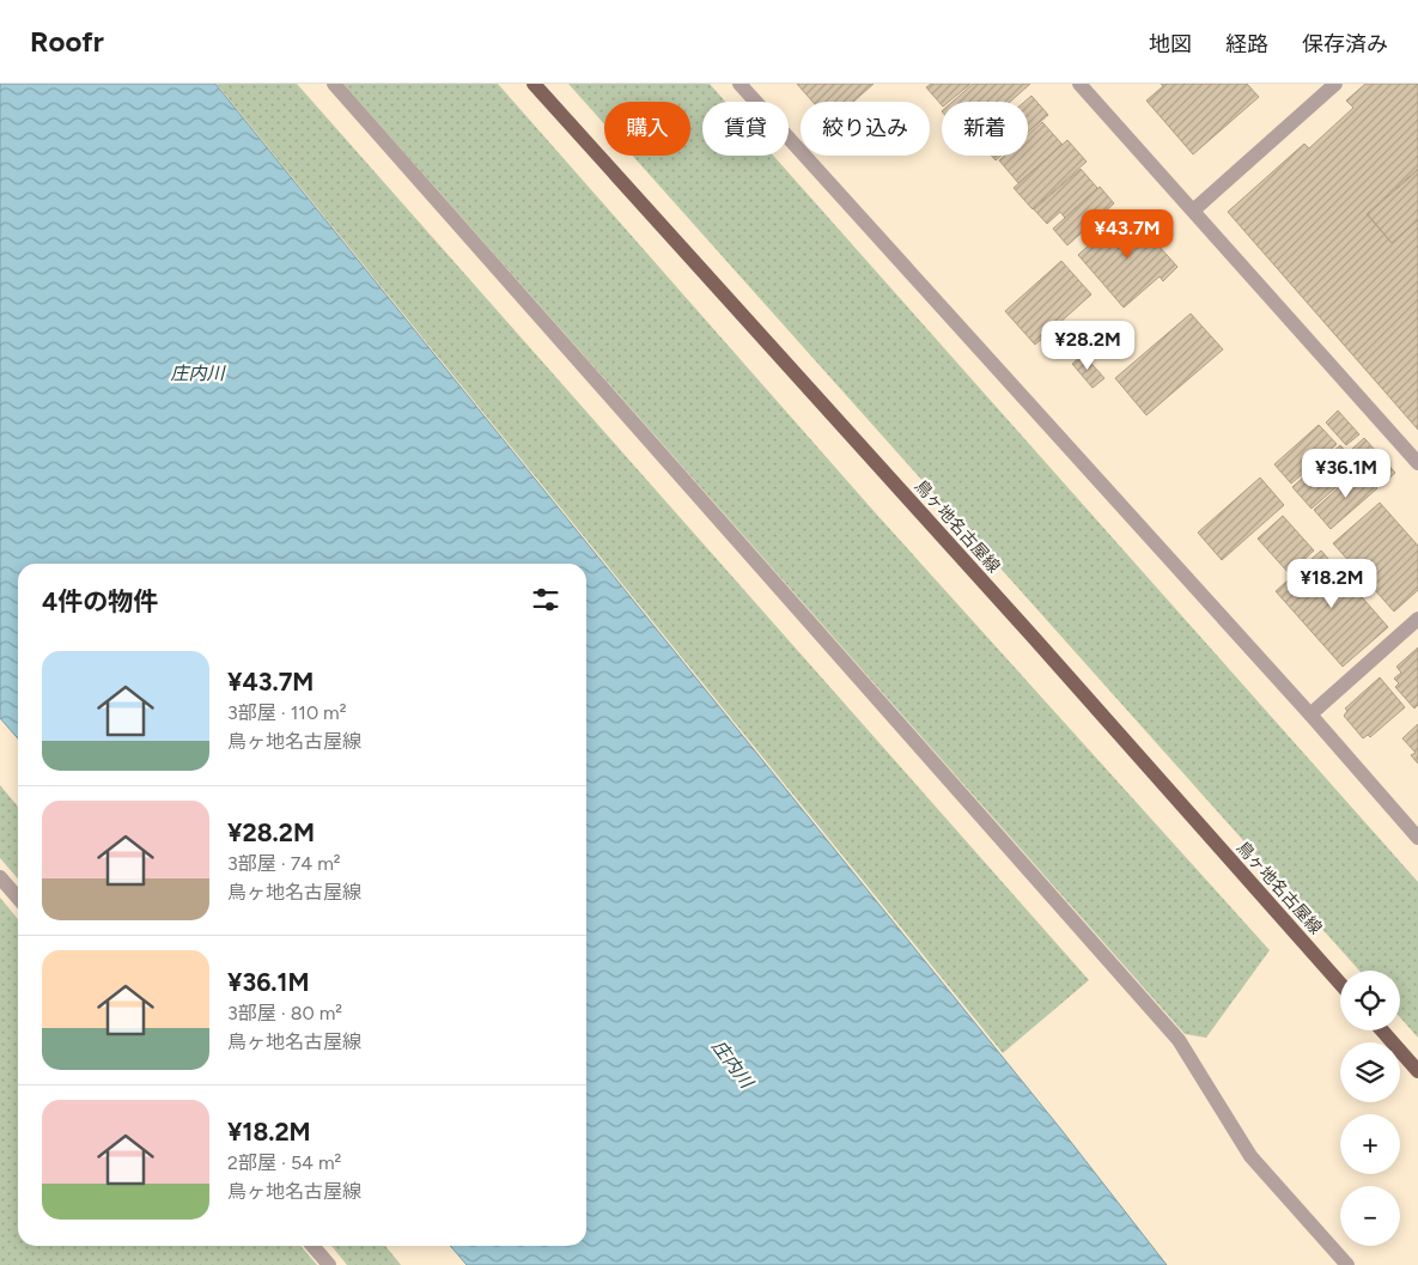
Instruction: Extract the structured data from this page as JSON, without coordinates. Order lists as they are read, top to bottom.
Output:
{
  "streets": {
    "main road": ["鳥ヶ地名古屋線"]
  },
  "water": ["庄内川"],
  "page": {
    "header": "Roofr",
    "nav": ["地図", "経路", "保存済み"],
    "chip": [
      "購入",
      "賃貸",
      "絞り込み",
      "新着"
    ],
    "price": [
      "¥43.7M",
      "¥28.2M",
      "¥36.1M",
      "¥18.2M"
    ],
    "heading": "4件の物件",
    "list": [
      {
        "name": "¥43.7M",
        "note": "3部屋 · 110 m² · 鳥ヶ地名古屋線"
      },
      {
        "name": "¥28.2M",
        "note": "3部屋 · 74 m² · 鳥ヶ地名古屋線"
      },
      {
        "name": "¥36.1M",
        "note": "3部屋 · 80 m² · 鳥ヶ地名古屋線"
      },
      {
        "name": "¥18.2M",
        "note": "2部屋 · 54 m² · 鳥ヶ地名古屋線"
      }
    ],
    "map_buttons": ["+", "−"]
  }
}
